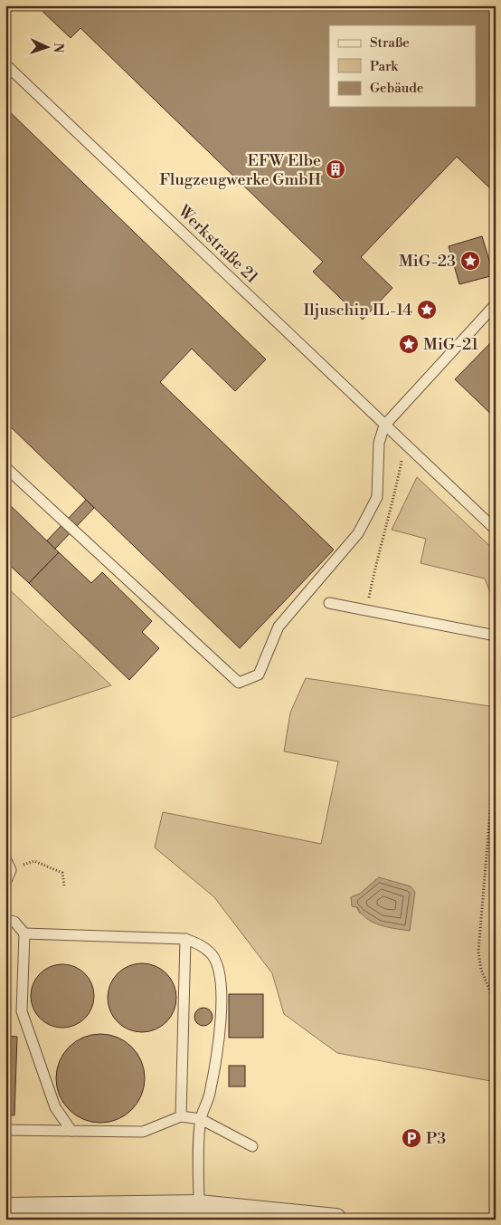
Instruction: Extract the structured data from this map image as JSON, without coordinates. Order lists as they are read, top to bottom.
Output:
{
  "streets": {
    "lane": ["Werkstraße 21"]
  },
  "places": {
    "building": ["EFW Elbe Flugzeugwerke GmbH"],
    "place": ["MiG-23", "Iljuschin IL-14", "MiG-21"],
    "parking": ["P3"]
  },
  "legend": ["Straße", "Park", "Gebäude"],
  "north": "right"
}
